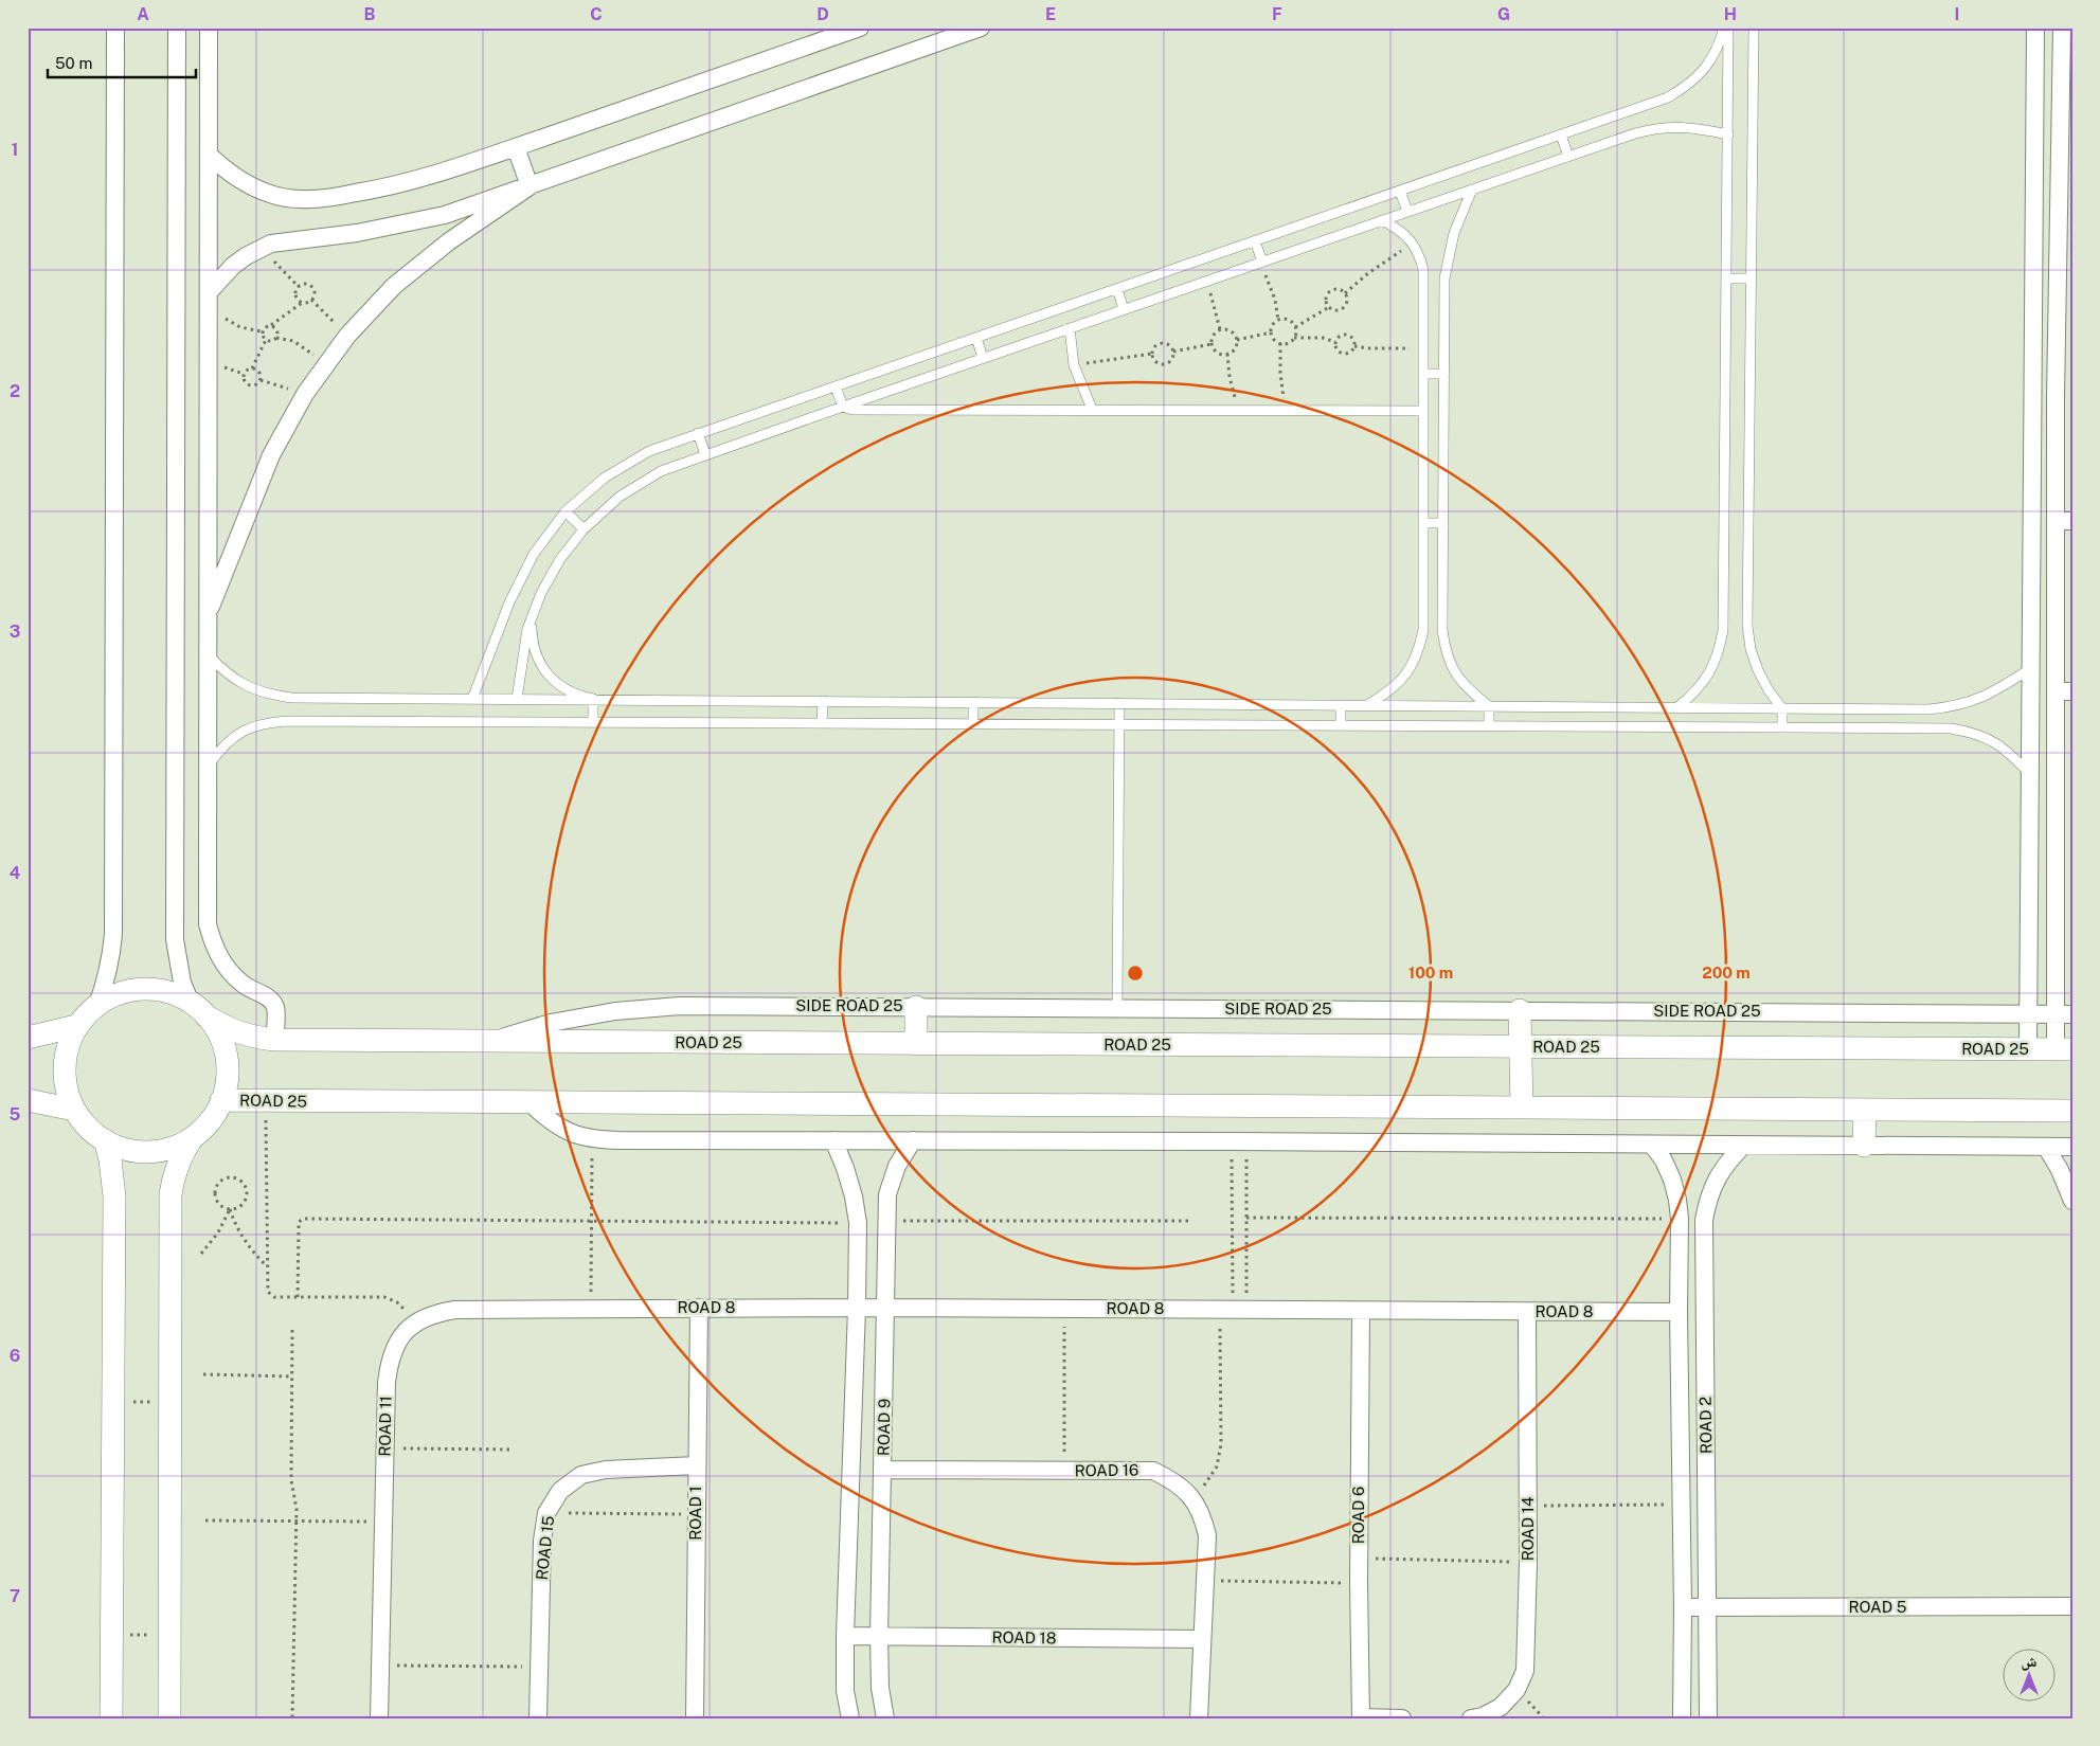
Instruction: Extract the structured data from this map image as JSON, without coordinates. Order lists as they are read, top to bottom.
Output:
{
  "streets": {
    "street": [
      "SIDE ROAD 25",
      "ROAD 25",
      "ROAD 8",
      "ROAD 2",
      "ROAD 11",
      "ROAD 9",
      "ROAD 16",
      "ROAD 1",
      "ROAD 6",
      "ROAD 14",
      "ROAD 15",
      "ROAD 5",
      "ROAD 18"
    ]
  },
  "crossings": [
    ["SIDE ROAD 25", "ROAD 25"],
    ["ROAD 8", "ROAD 2"],
    ["ROAD 8", "ROAD 11"],
    ["ROAD 8", "ROAD 9"],
    ["ROAD 8", "ROAD 1"],
    ["ROAD 8", "ROAD 6"],
    ["ROAD 8", "ROAD 14"],
    ["ROAD 2", "ROAD 5"],
    ["ROAD 9", "ROAD 16"],
    ["ROAD 9", "ROAD 18"],
    ["ROAD 16", "ROAD 18"],
    ["ROAD 1", "ROAD 15"]
  ],
  "scale_bar": "50 m",
  "north": "top",
  "grid": {
    "columns": [
      "A",
      "B",
      "C",
      "D",
      "E",
      "F",
      "G",
      "H",
      "I"
    ],
    "rows": [
      "1",
      "2",
      "3",
      "4",
      "5",
      "6",
      "7"
    ]
  },
  "rings": ["100 m", "200 m"]
}
